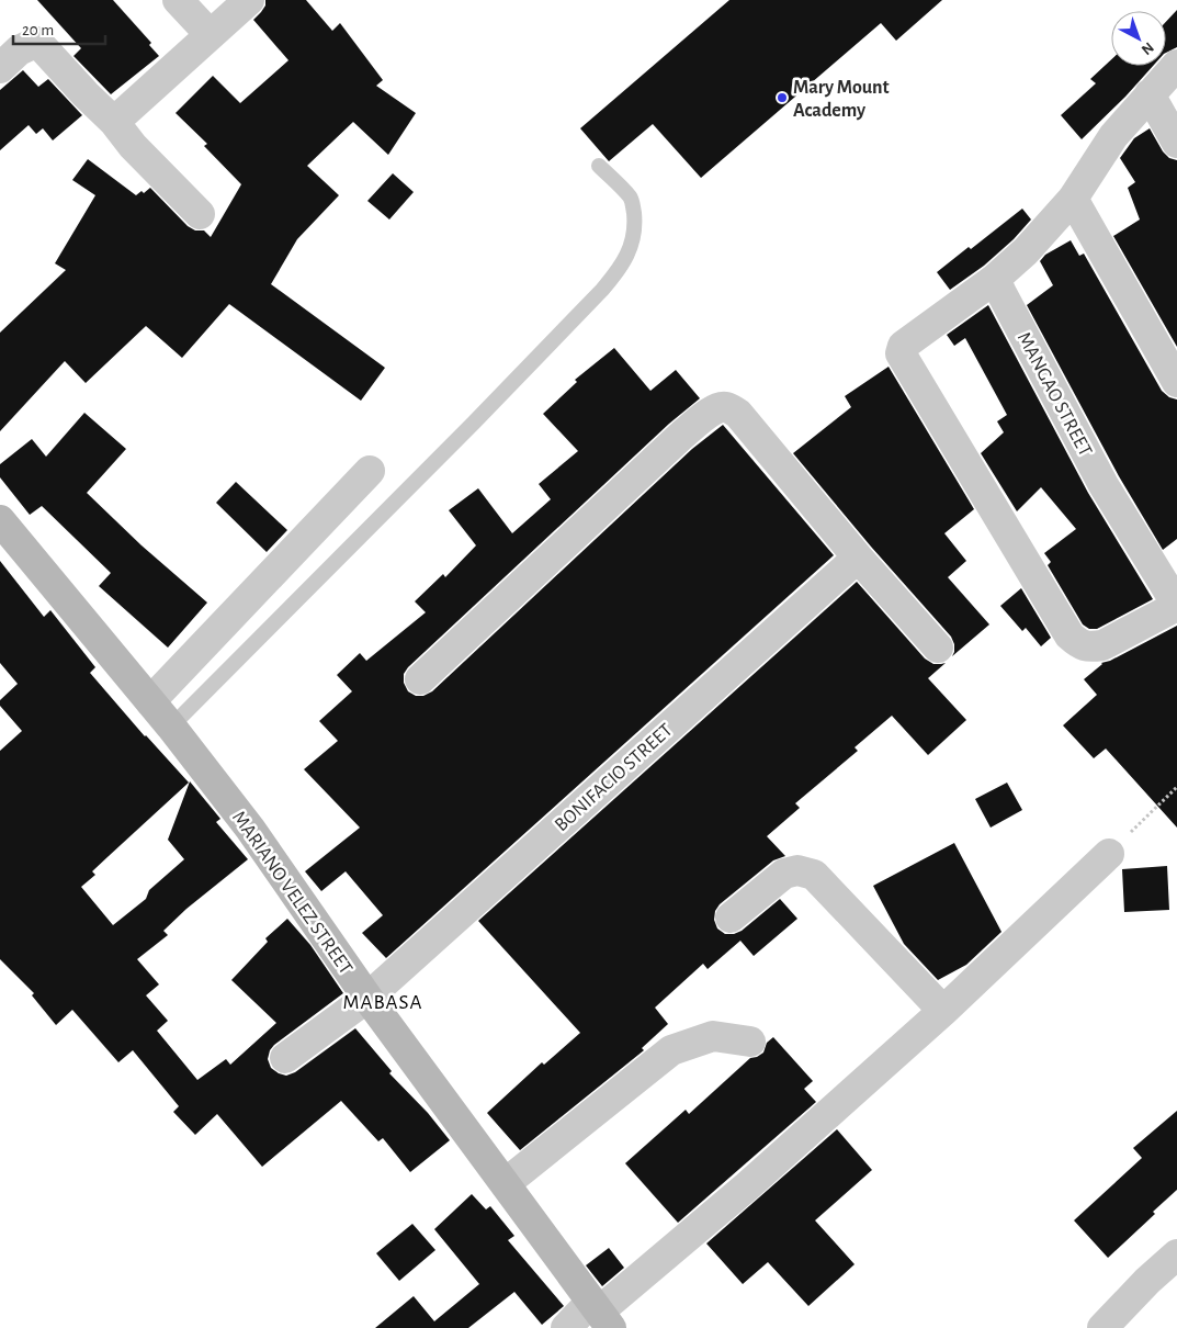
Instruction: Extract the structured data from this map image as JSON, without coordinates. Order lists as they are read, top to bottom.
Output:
{
  "streets": {
    "street": ["MANGAO STREET", "BONIFACIO STREET", "MARIANO VELEZ STREET"]
  },
  "crossings": [
    ["BONIFACIO STREET", "MARIANO VELEZ STREET"]
  ],
  "districts": ["MABASA"],
  "places": ["Mary Mount Academy"],
  "scale_bar": "20 m",
  "north": "bottom right"
}
